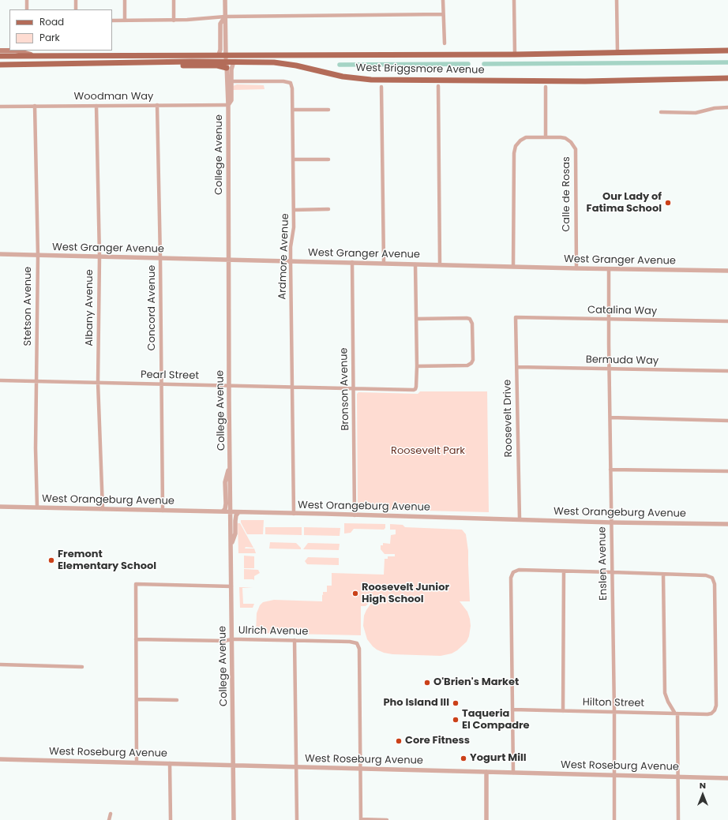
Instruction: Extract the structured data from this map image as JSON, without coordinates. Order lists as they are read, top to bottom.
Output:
{
  "streets": {
    "main road": ["West Briggsmore Avenue"],
    "street": [
      "Woodman Way",
      "College Avenue",
      "Calle de Rosas",
      "West Granger Avenue",
      "Ardmore Avenue",
      "Stetson Avenue",
      "Albany Avenue",
      "Concord Avenue",
      "Catalina Way",
      "Bermuda Way",
      "Pearl Street",
      "Bronson Avenue",
      "Roosevelt Drive",
      "West Orangeburg Avenue",
      "Enslen Avenue",
      "Ulrich Avenue",
      "Hilton Street",
      "West Roseburg Avenue"
    ]
  },
  "crossings": [
    ["Woodman Way", "College Avenue"],
    ["Woodman Way", "Stetson Avenue"],
    ["Woodman Way", "Albany Avenue"],
    ["Woodman Way", "Concord Avenue"],
    ["College Avenue", "West Granger Avenue"],
    ["College Avenue", "Ardmore Avenue"],
    ["College Avenue", "Pearl Street"],
    ["College Avenue", "West Orangeburg Avenue"],
    ["College Avenue", "Ulrich Avenue"],
    ["College Avenue", "West Roseburg Avenue"],
    ["Calle de Rosas", "West Granger Avenue"],
    ["West Granger Avenue", "Ardmore Avenue"],
    ["West Granger Avenue", "Stetson Avenue"],
    ["West Granger Avenue", "Albany Avenue"],
    ["West Granger Avenue", "Concord Avenue"],
    ["West Granger Avenue", "Bronson Avenue"],
    ["West Granger Avenue", "Enslen Avenue"],
    ["Ardmore Avenue", "Pearl Street"],
    ["Ardmore Avenue", "West Orangeburg Avenue"],
    ["Stetson Avenue", "Pearl Street"],
    ["Stetson Avenue", "West Orangeburg Avenue"],
    ["Albany Avenue", "Pearl Street"],
    ["Albany Avenue", "West Orangeburg Avenue"],
    ["Concord Avenue", "Pearl Street"],
    ["Concord Avenue", "West Orangeburg Avenue"],
    ["Catalina Way", "Roosevelt Drive"],
    ["Catalina Way", "Enslen Avenue"],
    ["Bermuda Way", "Roosevelt Drive"],
    ["Bermuda Way", "Enslen Avenue"],
    ["Pearl Street", "Bronson Avenue"],
    ["Bronson Avenue", "West Orangeburg Avenue"],
    ["Roosevelt Drive", "West Orangeburg Avenue"],
    ["West Orangeburg Avenue", "Enslen Avenue"],
    ["Enslen Avenue", "Hilton Street"],
    ["Enslen Avenue", "West Roseburg Avenue"],
    ["Ulrich Avenue", "West Roseburg Avenue"]
  ],
  "parks": ["Roosevelt Park"],
  "places": [
    "Our Lady of Fatima School",
    "Fremont Elementary School",
    "Roosevelt Junior High School",
    "O'Brien's Market",
    "Pho Island III",
    "Taqueria El Compadre",
    "Core Fitness",
    "Yogurt Mill"
  ],
  "legend": ["Road", "Park"],
  "north": "top"
}
